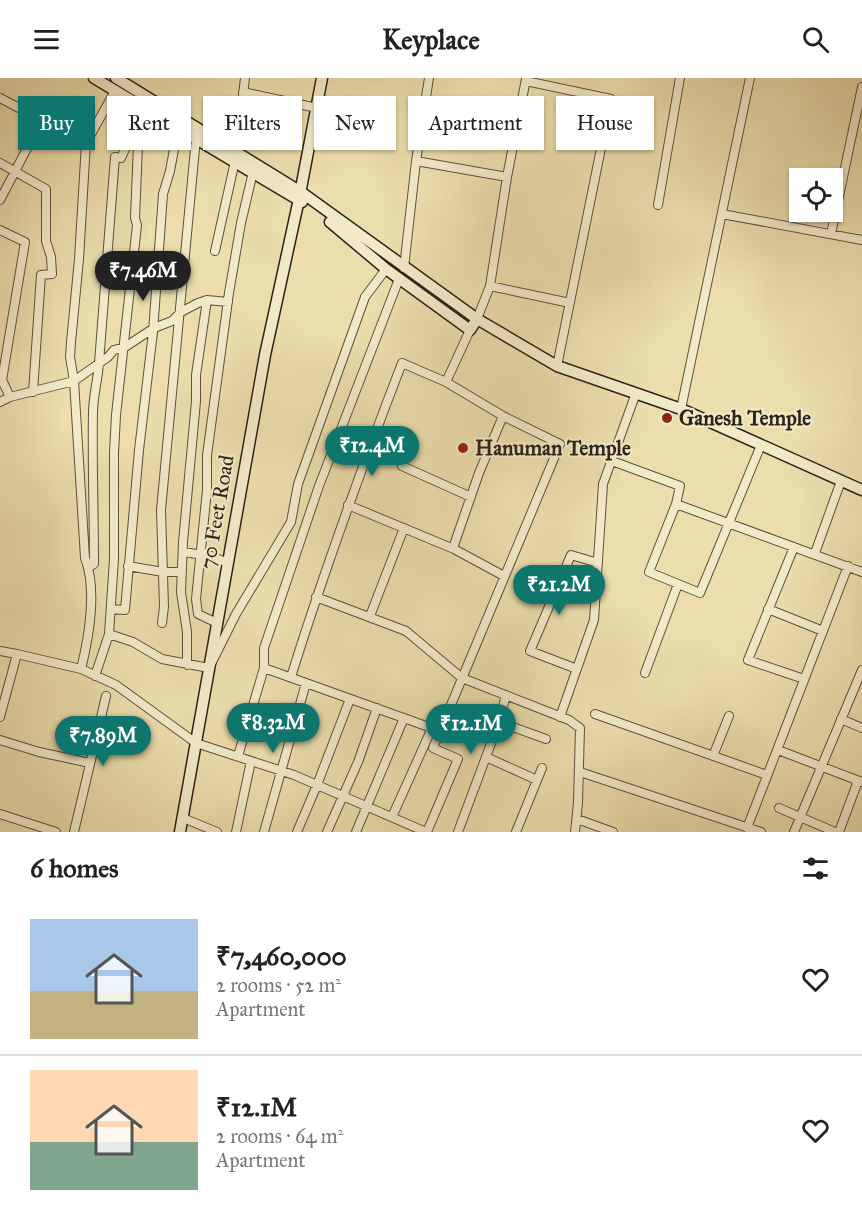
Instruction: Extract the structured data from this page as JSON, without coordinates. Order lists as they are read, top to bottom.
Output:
{
  "streets": {
    "main road": ["70 Feet Road"]
  },
  "places": ["Ganesh Temple", "Hanuman Temple"],
  "page": {
    "header": "Keyplace",
    "chip": [
      "Buy",
      "Rent",
      "Filters",
      "New",
      "Apartment",
      "House"
    ],
    "price": [
      "₹7.46M",
      "₹12.4M",
      "₹21.2M",
      "₹8.32M",
      "₹12.1M",
      "₹7.89M"
    ],
    "heading": "6 homes",
    "list": [
      {
        "name": "₹7,460,000",
        "note": "2 rooms · 52 m² · Apartment"
      },
      {
        "name": "₹12.1M",
        "note": "2 rooms · 64 m² · Apartment"
      }
    ]
  }
}
